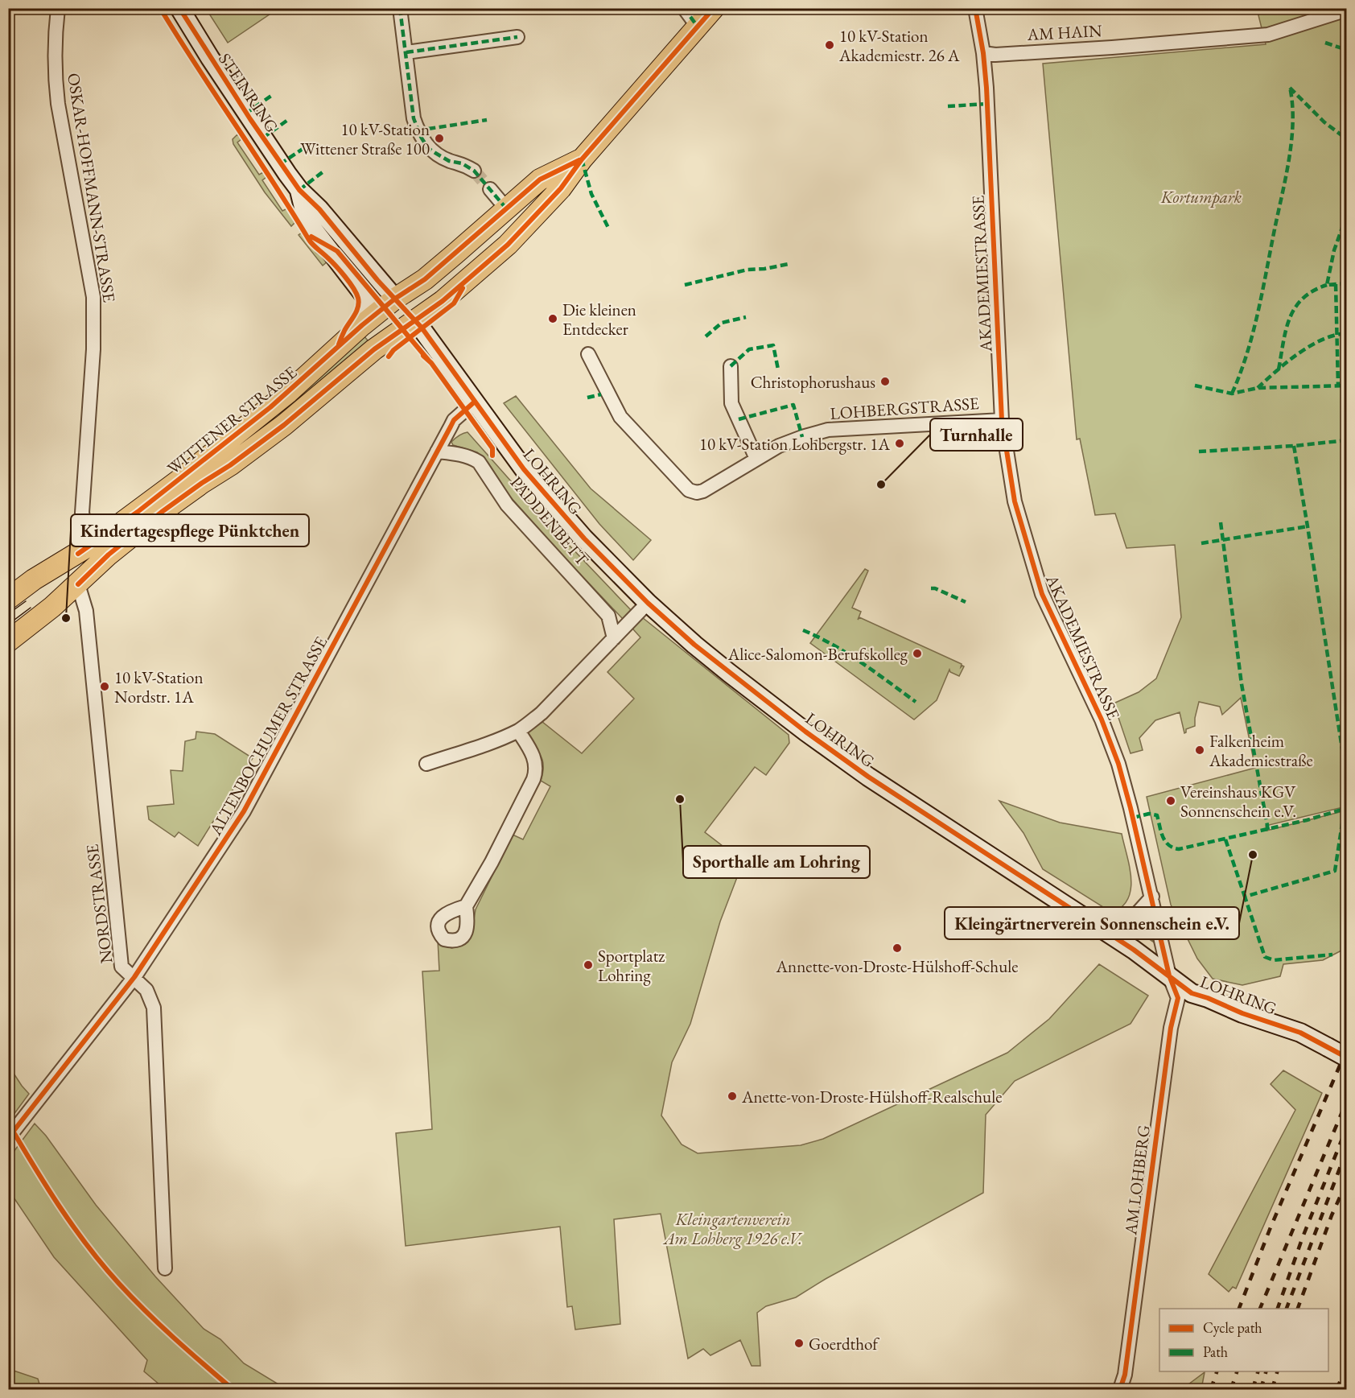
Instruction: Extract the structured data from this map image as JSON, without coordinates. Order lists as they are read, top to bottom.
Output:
{
  "streets": {
    "main road": ["WITTENER STRASSE"],
    "street": [
      "AM HAIN",
      "STEINRING",
      "OSKAR-HOFFMANN-STRASSE",
      "AKADEMIESTRASSE",
      "LOHBERGSTRASSE",
      "LOHRING",
      "PADDENBETT",
      "ALTENBOCHUMER STRASSE",
      "NORDSTRASSE",
      "AM LOHBERG"
    ]
  },
  "crossings": [
    ["AM HAIN", "AKADEMIESTRASSE"],
    ["STEINRING", "WITTENER STRASSE"],
    ["OSKAR-HOFFMANN-STRASSE", "WITTENER STRASSE"],
    ["AKADEMIESTRASSE", "LOHBERGSTRASSE"],
    ["AKADEMIESTRASSE", "LOHRING"],
    ["AKADEMIESTRASSE", "AM LOHBERG"],
    ["WITTENER STRASSE", "LOHRING"],
    ["WITTENER STRASSE", "NORDSTRASSE"],
    ["LOHRING", "ALTENBOCHUMER STRASSE"],
    ["LOHRING", "AM LOHBERG"],
    ["PADDENBETT", "ALTENBOCHUMER STRASSE"],
    ["ALTENBOCHUMER STRASSE", "NORDSTRASSE"]
  ],
  "parks": ["Kortumpark", "Kleingartenverein Am Lohberg 1926 e.V."],
  "places": [
    "10 kV-Station Akademiestr. 26 A",
    "10 kV-Station Wittener Straße 100",
    "Die kleinen Entdecker",
    "Christophorushaus",
    "10 kV-Station Lohbergstr. 1A",
    "Turnhalle",
    "Kindertagespflege Pünktchen",
    "Alice-Salomon-Berufskolleg",
    "10 kV-Station Nordstr. 1A",
    "Falkenheim Akademiestraße",
    "Sporthalle am Lohring",
    "Vereinshaus KGV Sonnenschein e.V.",
    "Kleingärtnerverein Sonnenschein e.V.",
    "Annette-von-Droste-Hülshoff-Schule",
    "Sportplatz Lohring",
    "Anette-von-Droste-Hülshoff-Realschule",
    "Goerdthof"
  ],
  "legend": ["Cycle path", "Path"]
}
